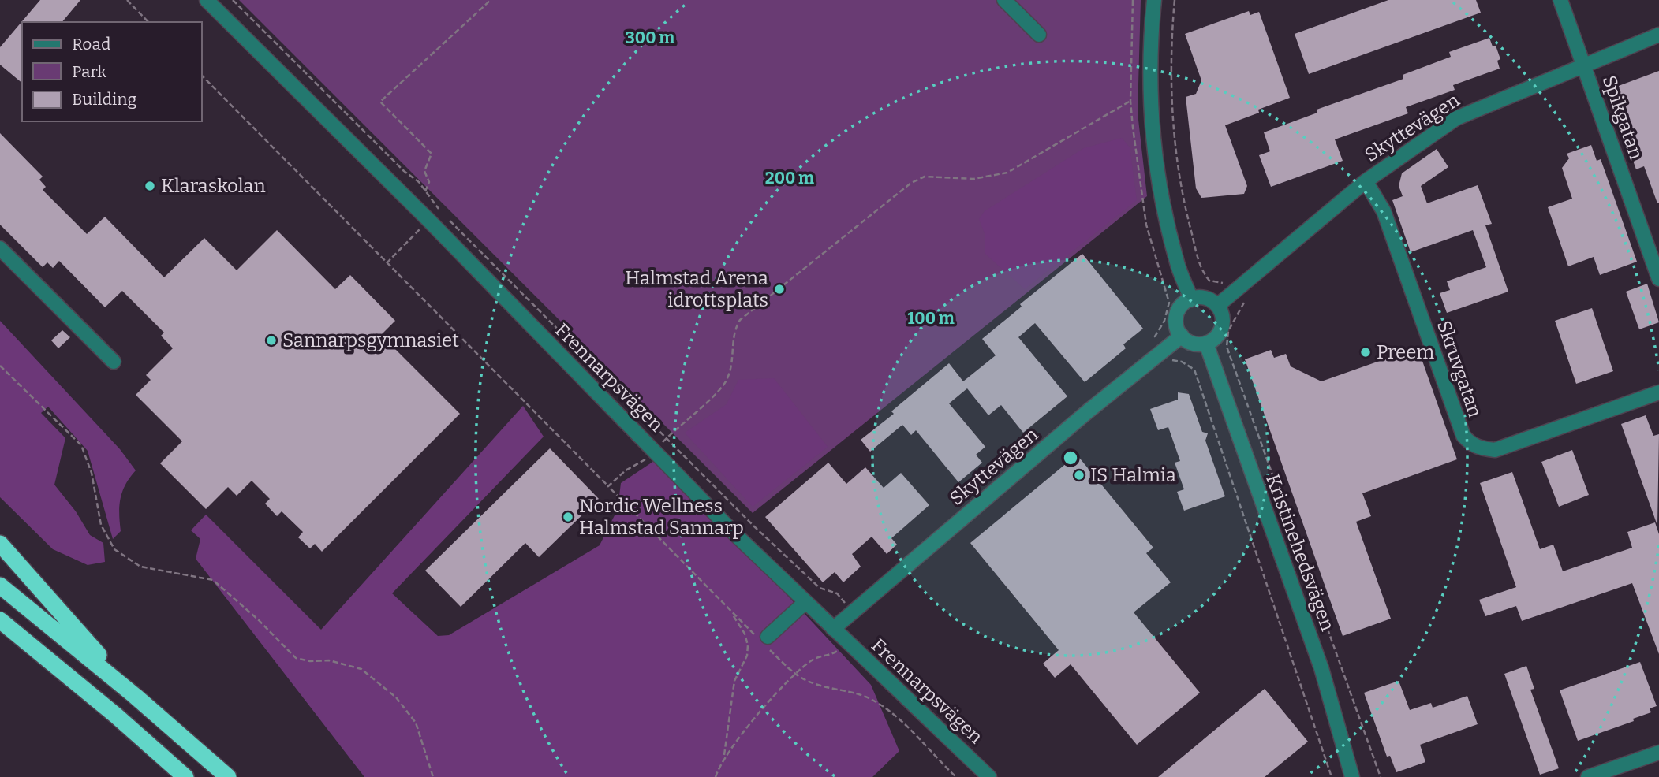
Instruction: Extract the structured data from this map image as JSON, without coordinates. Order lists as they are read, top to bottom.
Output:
{
  "streets": {
    "street": [
      "Spikgatan",
      "Skyttevägen",
      "Skruvgatan",
      "Frennarpsvägen",
      "Kristinehedsvägen"
    ]
  },
  "crossings": [
    ["Spikgatan", "Skyttevägen"],
    ["Skyttevägen", "Skruvgatan"],
    ["Skyttevägen", "Frennarpsvägen"],
    ["Skyttevägen", "Kristinehedsvägen"]
  ],
  "places": [
    "Klaraskolan",
    "Halmstad Arena idrottsplats",
    "Sannarpsgymnasiet",
    "Preem",
    "IS Halmia",
    "Nordic Wellness Halmstad Sannarp"
  ],
  "legend": ["Road", "Park", "Building"],
  "rings": ["300 m", "200 m", "100 m"]
}
